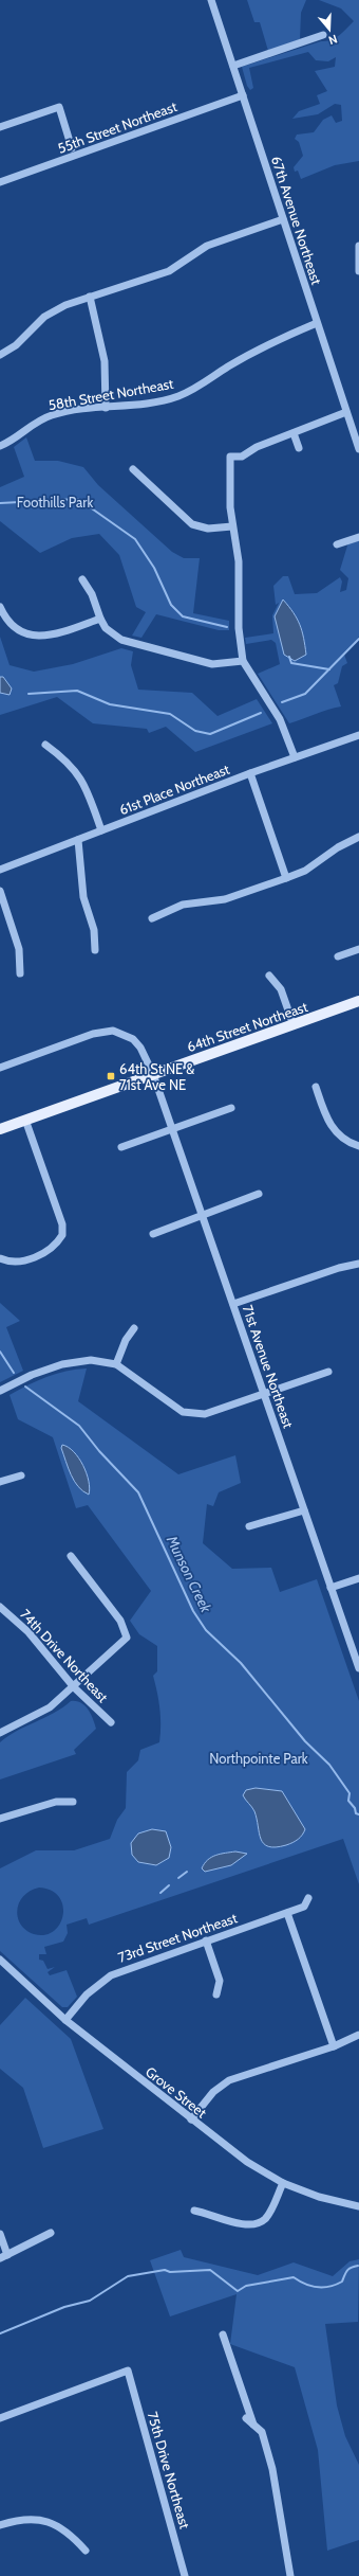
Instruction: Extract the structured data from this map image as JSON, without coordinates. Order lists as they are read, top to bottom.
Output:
{
  "streets": {
    "main road": ["64th Street Northeast"],
    "street": [
      "55th Street Northeast",
      "67th Avenue Northeast",
      "58th Street Northeast",
      "61st Place Northeast",
      "71st Avenue Northeast",
      "74th Drive Northeast",
      "73rd Street Northeast",
      "Grove Street",
      "75th Drive Northeast"
    ]
  },
  "crossings": [
    ["55th Street Northeast", "67th Avenue Northeast"],
    ["67th Avenue Northeast", "58th Street Northeast"],
    ["64th Street Northeast", "71st Avenue Northeast"],
    ["73rd Street Northeast", "Grove Street"]
  ],
  "water": ["Munson Creek"],
  "parks": ["Foothills Park", "Northpointe Park"],
  "places": {
    "transit": ["64th St NE & 71st Ave NE"]
  },
  "north": "bottom"
}
